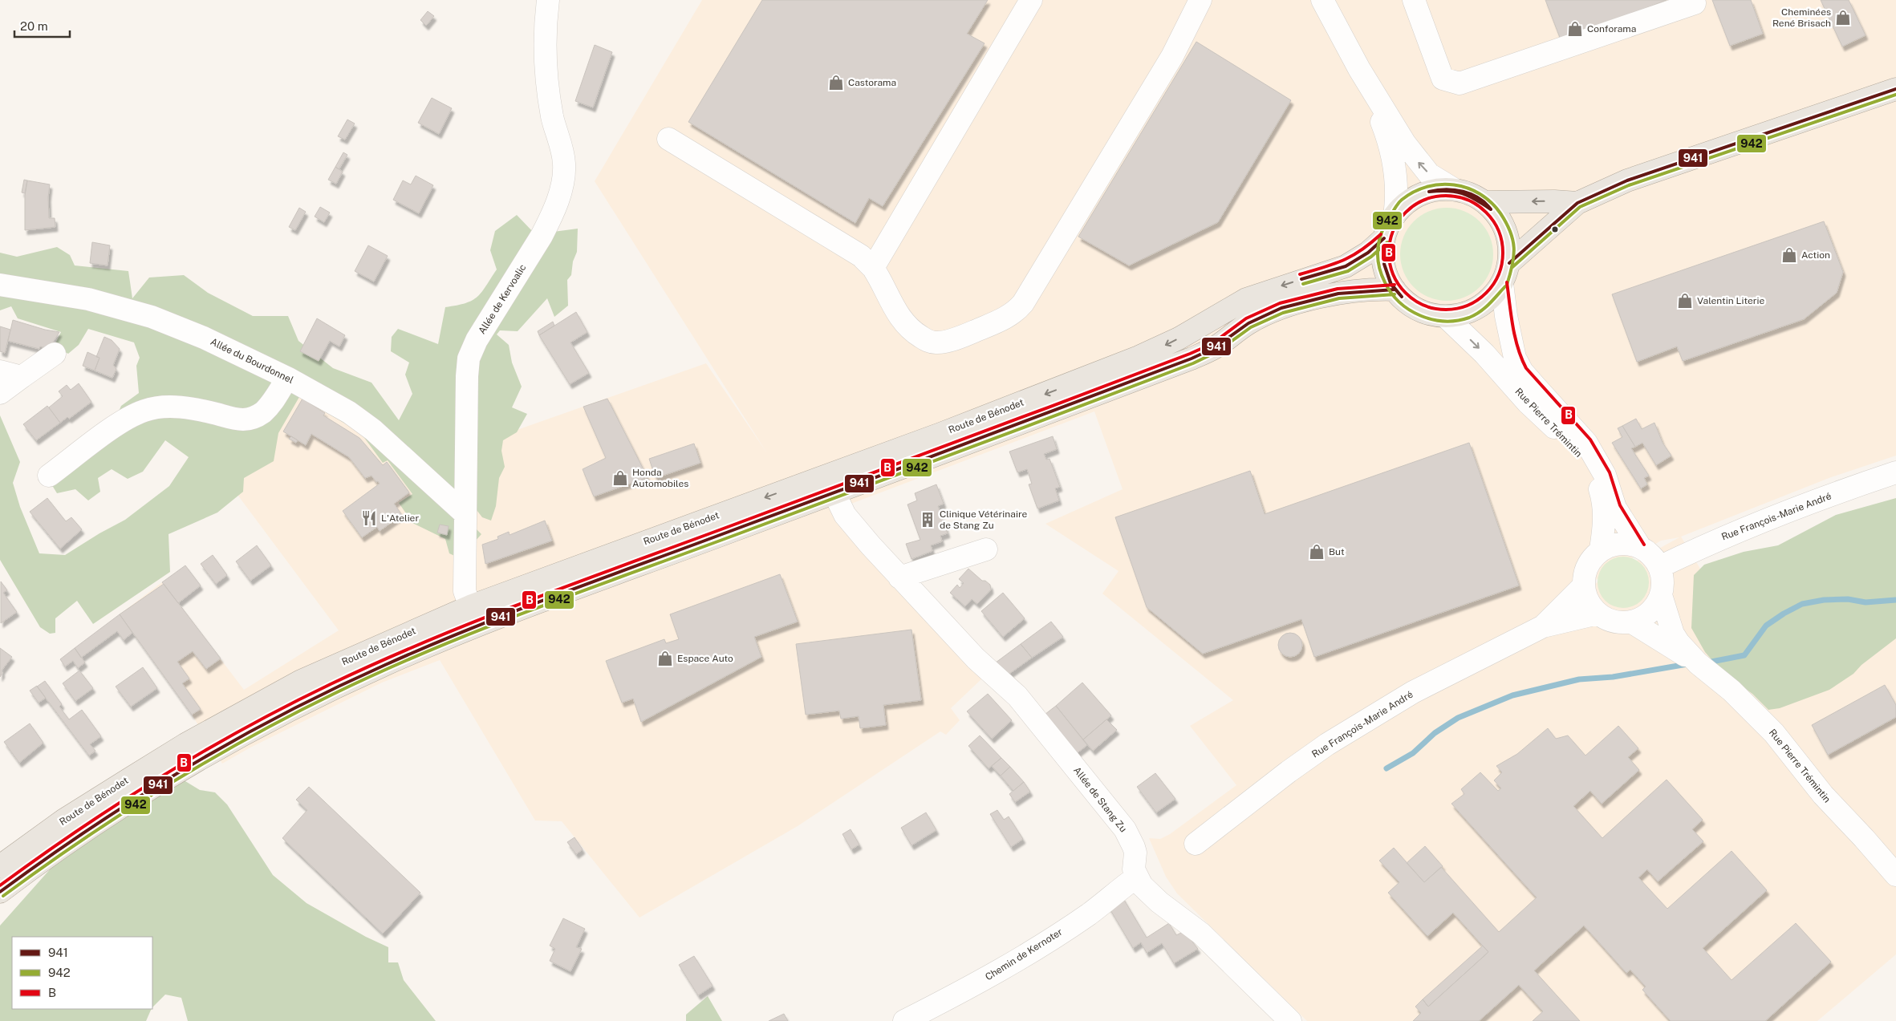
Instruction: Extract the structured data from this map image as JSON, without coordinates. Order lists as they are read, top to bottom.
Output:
{
  "streets": {
    "main road": ["Route de Bénodet"],
    "street": [
      "Allée de Kervoalic",
      "Allée du Bourdonnel",
      "Rue Pierre Trémintin",
      "Rue François-Marie André",
      "Allée de Stang Zu",
      "Chemin de Kernoter"
    ]
  },
  "crossings": [
    ["Allée de Kervoalic", "Allée du Bourdonnel"],
    ["Allée de Kervoalic", "Route de Bénodet"],
    ["Route de Bénodet", "Rue Pierre Trémintin"],
    ["Route de Bénodet", "Allée de Stang Zu"],
    ["Rue Pierre Trémintin", "Rue François-Marie André"],
    ["Allée de Stang Zu", "Chemin de Kernoter"]
  ],
  "places": {
    "shop": [
      "Cheminées René Brisach",
      "Conforama",
      "Castorama",
      "Action",
      "Valentin Literie",
      "Honda Automobiles",
      "But",
      "Espace Auto"
    ],
    "restaurant": ["L'Atelier"],
    "building": ["Clinique Vétérinaire de Stang Zu"]
  },
  "lines": ["transit line 941", "transit line 942", "transit line B"],
  "legend": ["941", "942", "B"],
  "scale_bar": "20 m"
}
